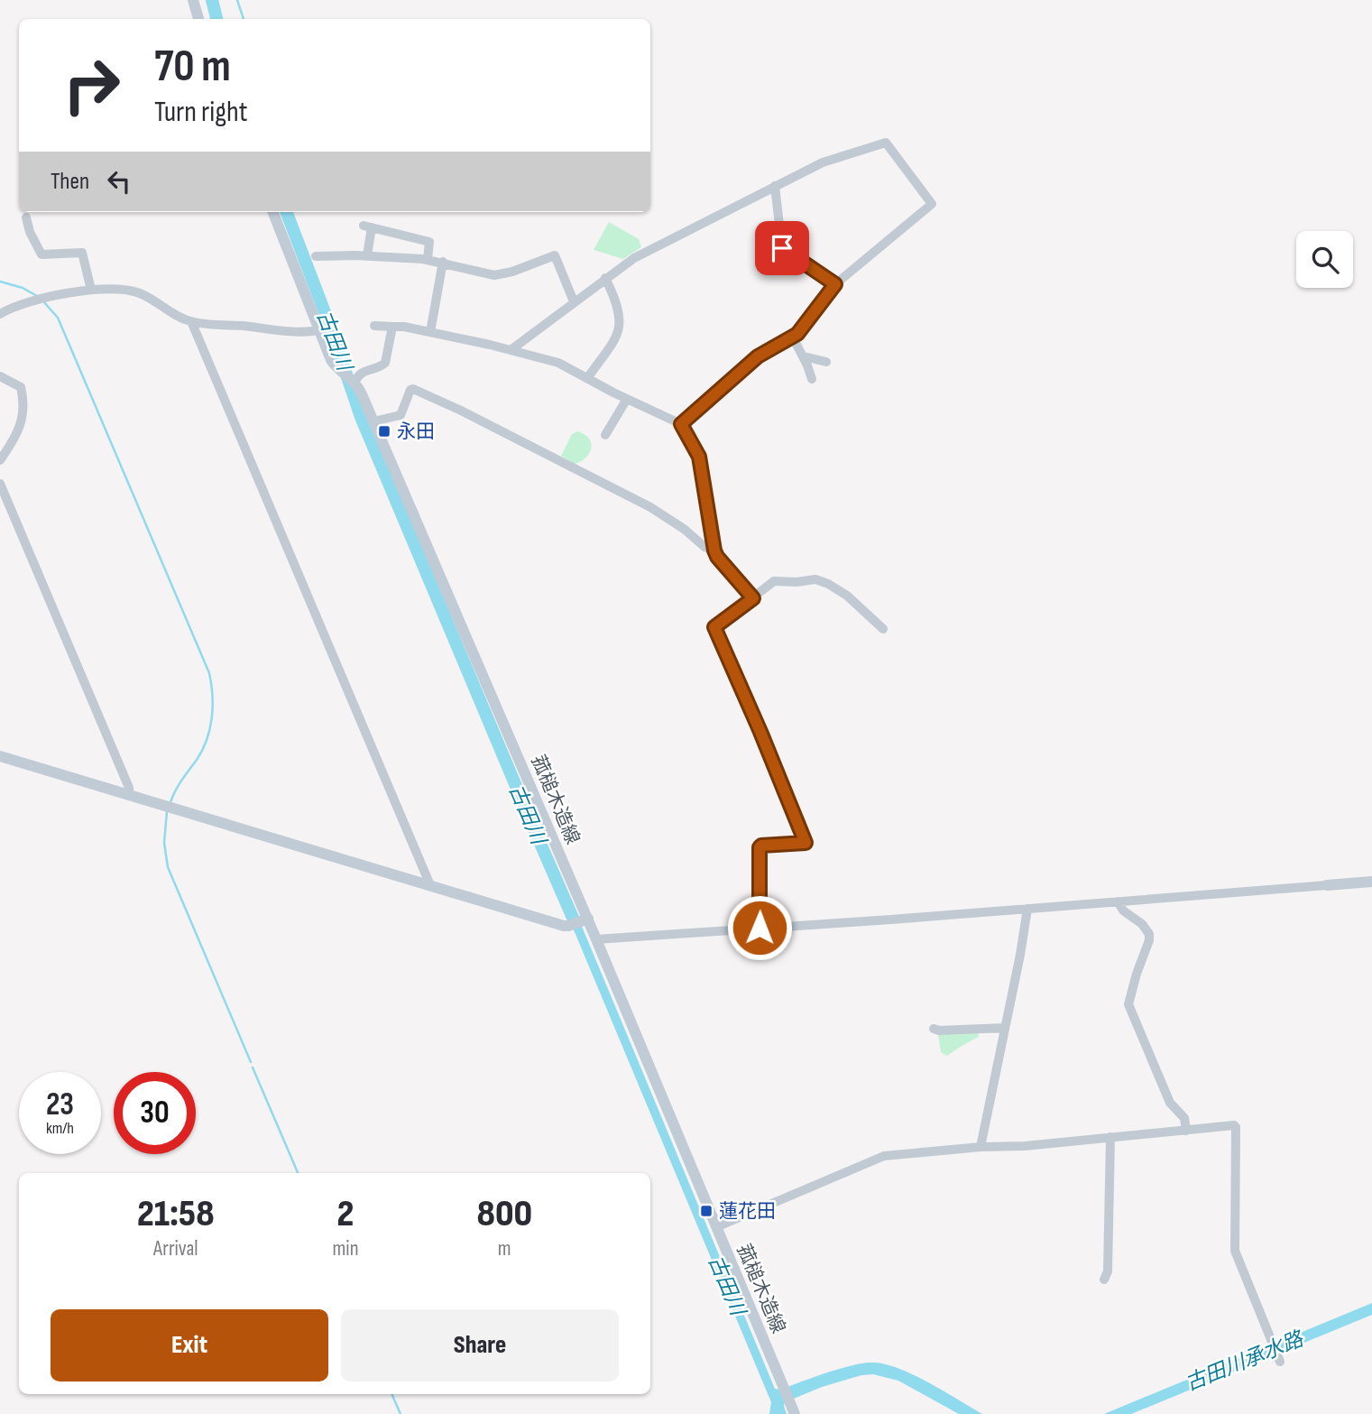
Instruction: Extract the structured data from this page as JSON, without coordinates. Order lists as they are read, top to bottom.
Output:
{
  "streets": {
    "main road": ["菰槌木造線"]
  },
  "water": ["古田川", "古田川承水路"],
  "places": {
    "transit": ["永田", "蓮花田"]
  },
  "page": {
    "turn": ["70 m", "Turn right"],
    "then": "Then",
    "speed": "23 km/h",
    "limit": "30",
    "eta": [
      "21:58",
      "Arrival",
      "2",
      "min",
      "800",
      "m"
    ],
    "buttons": ["Exit", "Share"]
  }
}
